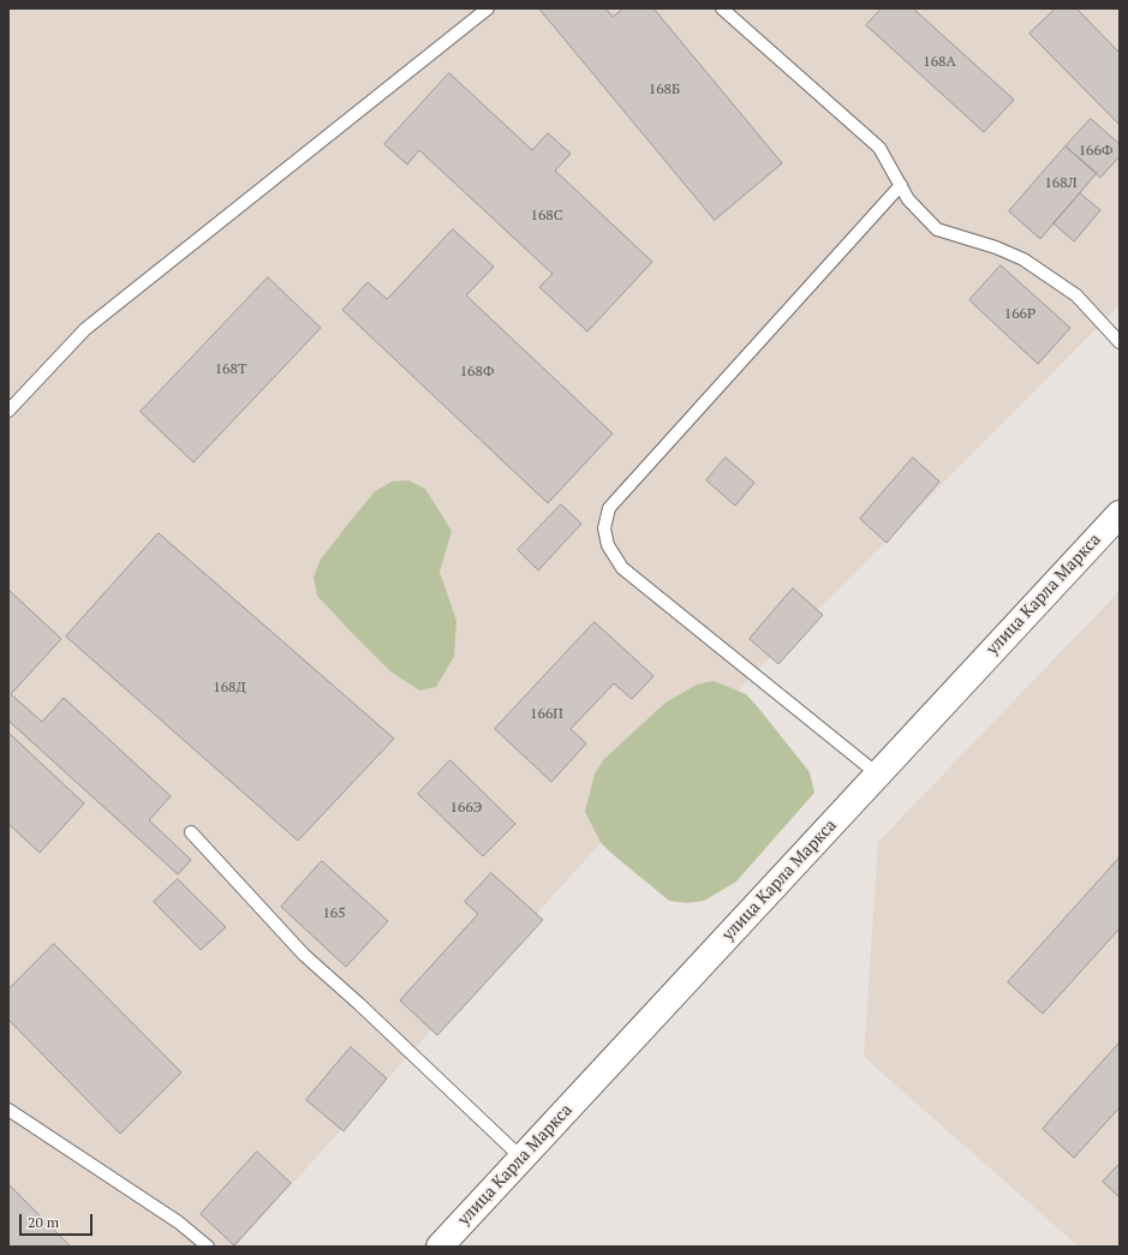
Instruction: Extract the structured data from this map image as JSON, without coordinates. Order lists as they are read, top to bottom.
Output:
{
  "streets": {
    "main road": ["улица Карла Маркса"]
  },
  "house_numbers": [
    "168А",
    "168Б",
    "166Ф",
    "168Л",
    "168С",
    "166Р",
    "168Т",
    "168Ф",
    "168Д",
    "166П",
    "166Э",
    "165"
  ],
  "scale_bar": "20 m"
}
